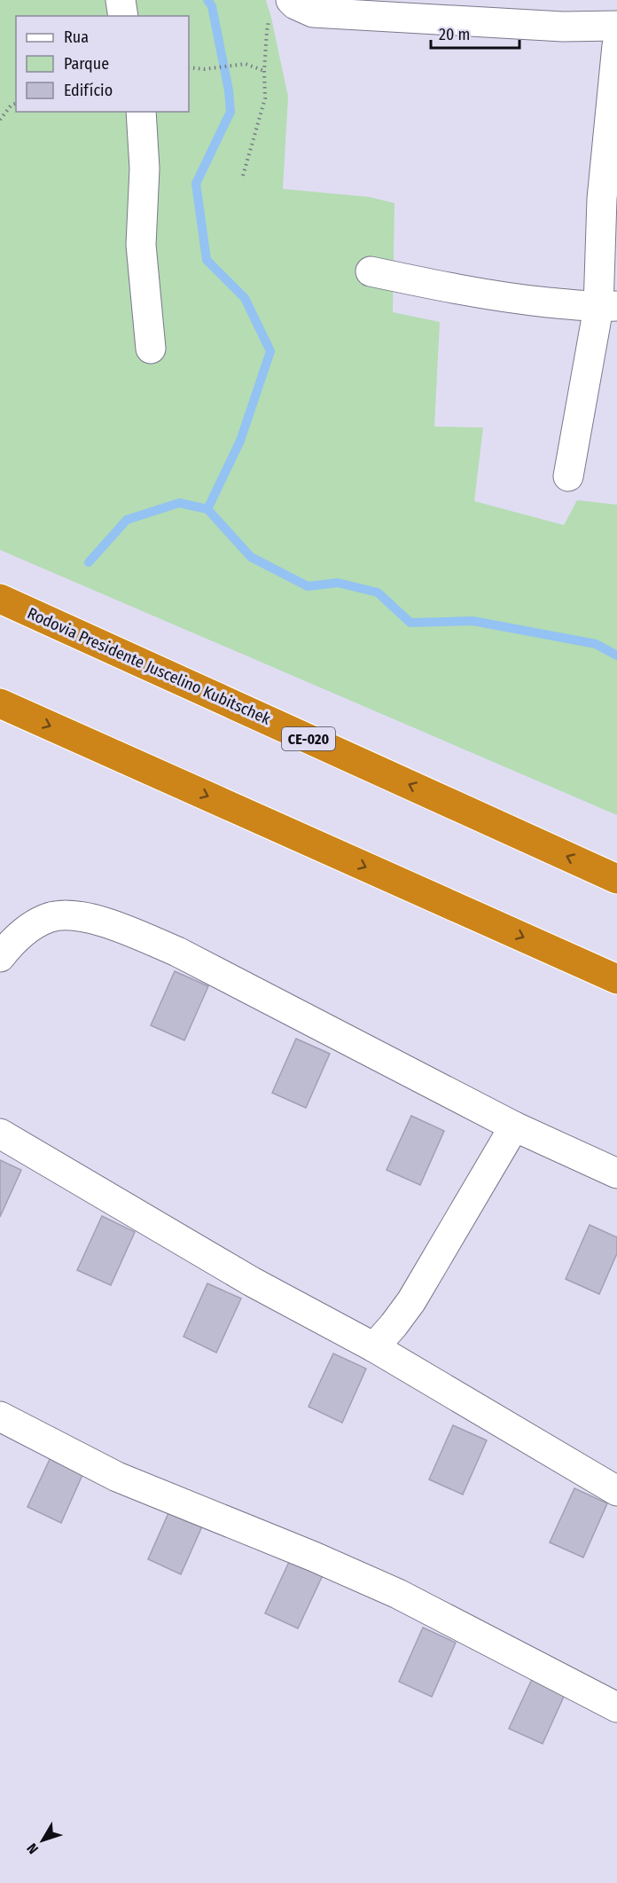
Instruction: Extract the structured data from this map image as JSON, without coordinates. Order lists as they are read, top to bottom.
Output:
{
  "streets": {
    "highway": ["Rodovia Presidente Juscelino Kubitschek", "CE-020"]
  },
  "legend": ["Rua", "Parque", "Edifício"],
  "scale_bar": "20 m",
  "north": "bottom left"
}
